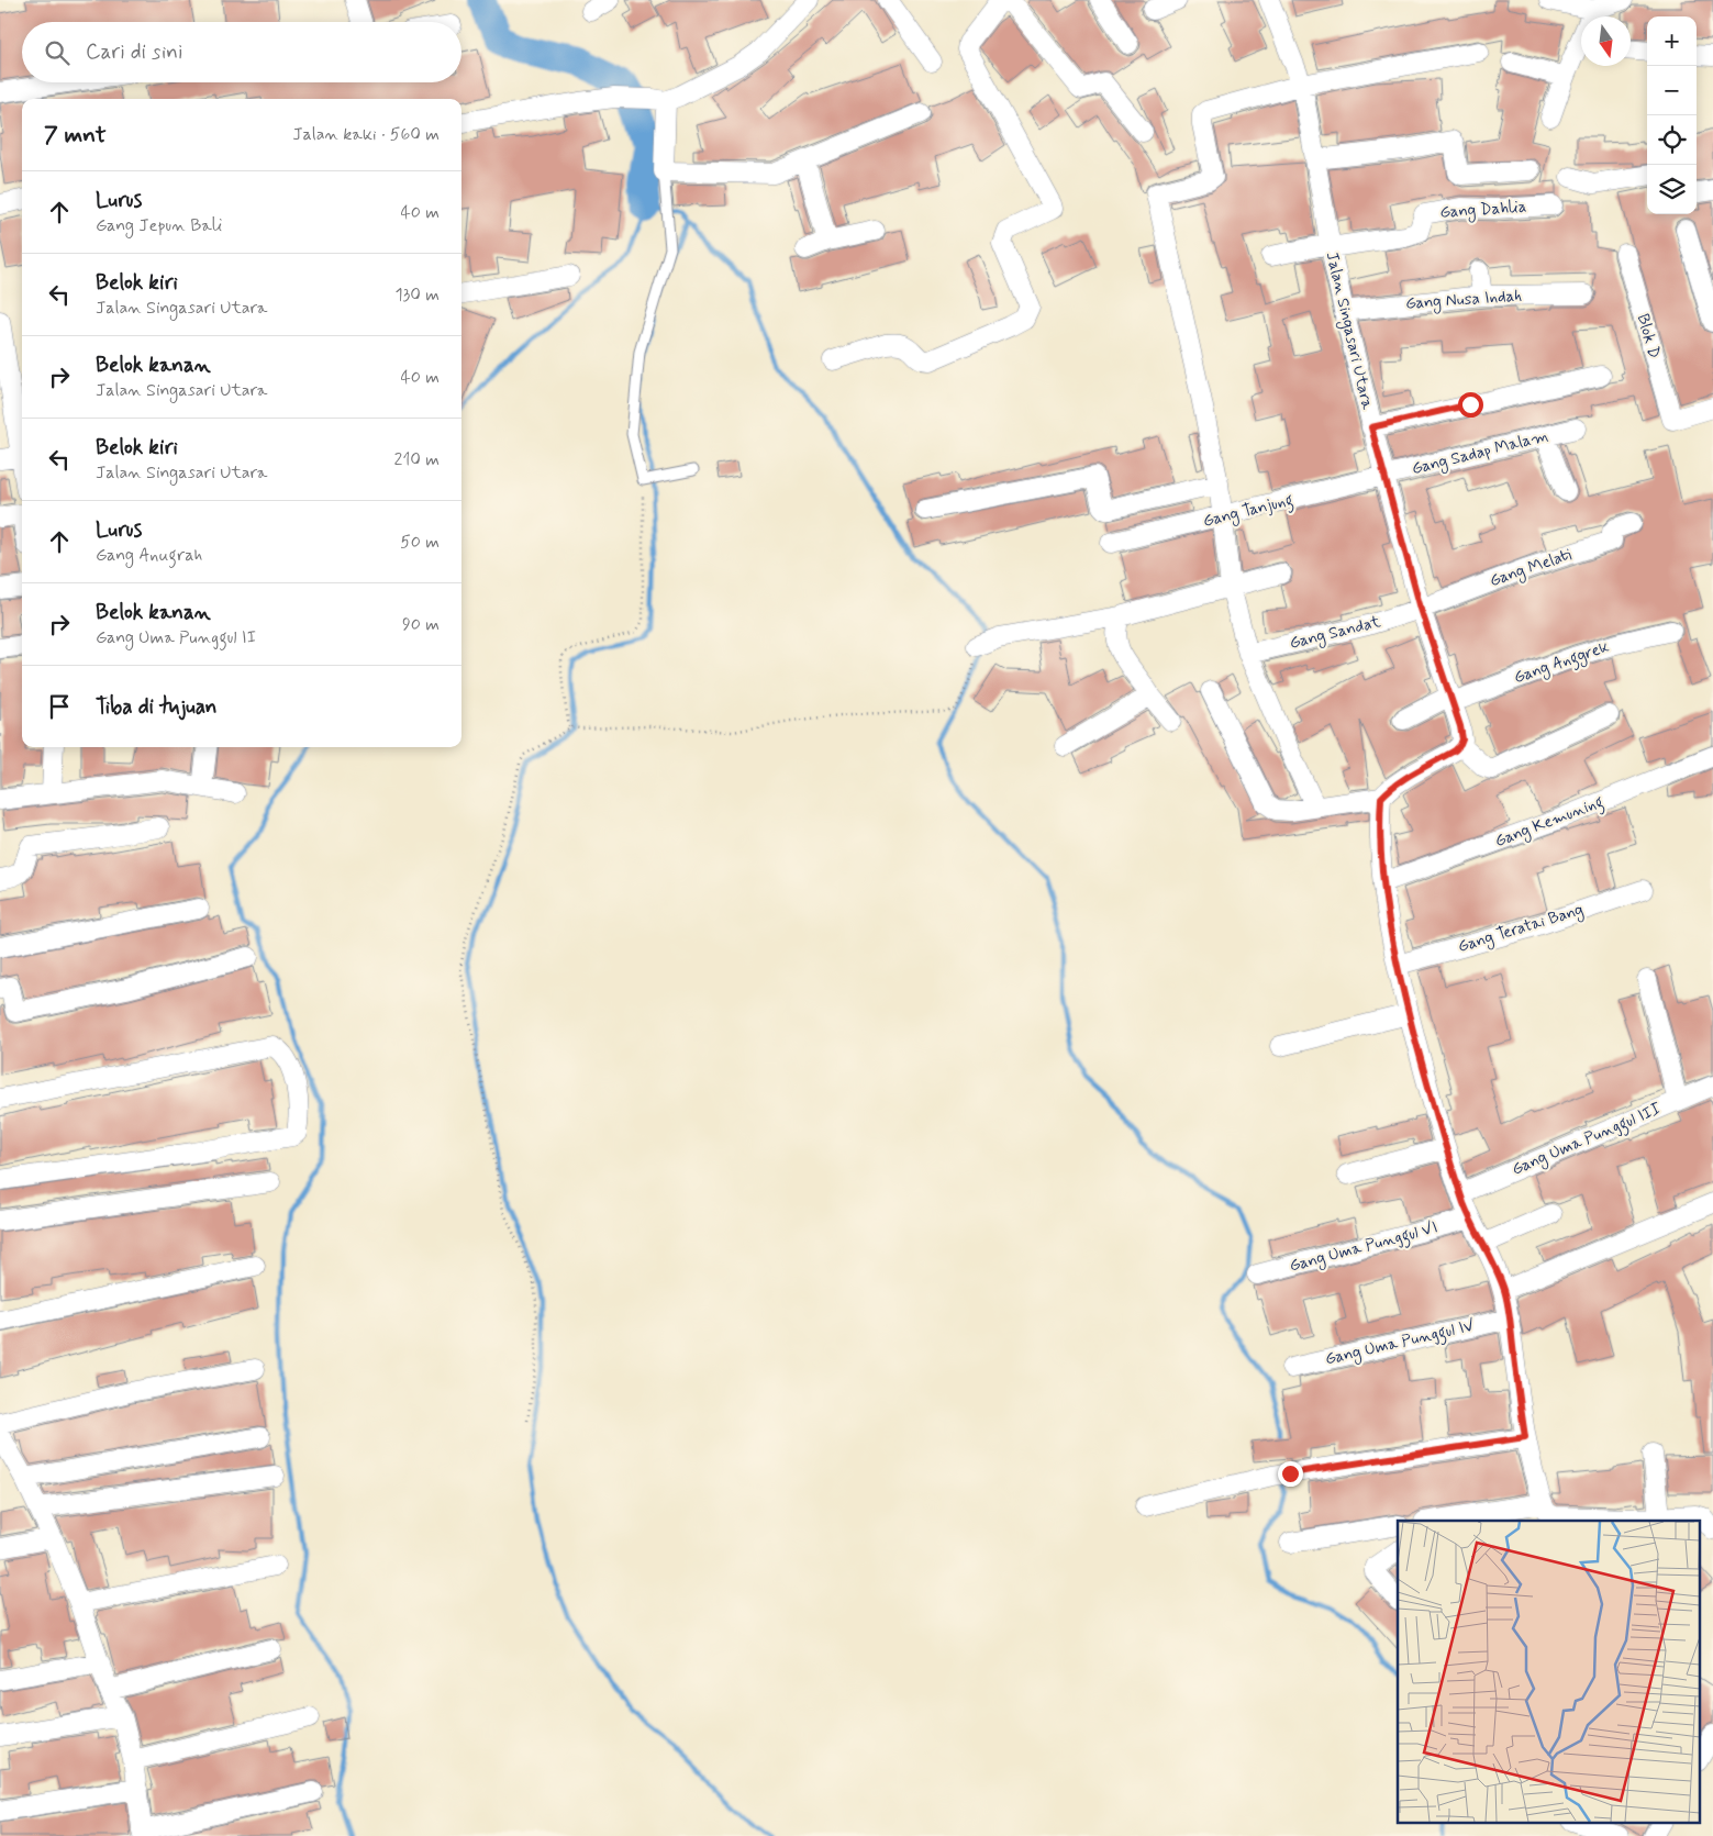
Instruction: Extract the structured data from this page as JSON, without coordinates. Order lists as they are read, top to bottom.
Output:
{
  "streets": {
    "street": [
      "Gang Dahlia",
      "Gang Nusa Indah",
      "Jalan Singasari Utara",
      "Blok D",
      "Gang Sadap Malam",
      "Gang Tanjung",
      "Gang Melati",
      "Gang Sandat",
      "Gang Anggrek",
      "Gang Kemuning",
      "Gang Teratai Bang",
      "Gang Uma Punggul III",
      "Gang Uma Punggul VI",
      "Gang Uma Punggul IV"
    ]
  },
  "crossings": [
    ["Gang Dahlia", "Jalan Singasari Utara"],
    ["Gang Nusa Indah", "Jalan Singasari Utara"],
    ["Jalan Singasari Utara", "Gang Sadap Malam"],
    ["Jalan Singasari Utara", "Gang Tanjung"],
    ["Jalan Singasari Utara", "Gang Melati"],
    ["Jalan Singasari Utara", "Gang Sandat"],
    ["Jalan Singasari Utara", "Gang Anggrek"],
    ["Gang Sadap Malam", "Gang Tanjung"],
    ["Gang Melati", "Gang Sandat"]
  ],
  "north": "bottom",
  "page": {
    "map_buttons": ["+", "−"],
    "search": "Cari di sini",
    "heading": ["7 mnt", "Jalan kaki · 560 m"],
    "list": [
      ["Lurus", "Gang Jepun Bali", "40 m"],
      ["Belok kiri", "Jalan Singasari Utara", "130 m"],
      ["Belok kanan", "Jalan Singasari Utara", "40 m"],
      ["Belok kiri", "Jalan Singasari Utara", "210 m"],
      ["Lurus", "Gang Anugrah", "50 m"],
      ["Belok kanan", "Gang Uma Punggul II", "90 m"],
      "Tiba di tujuan"
    ]
  }
}
